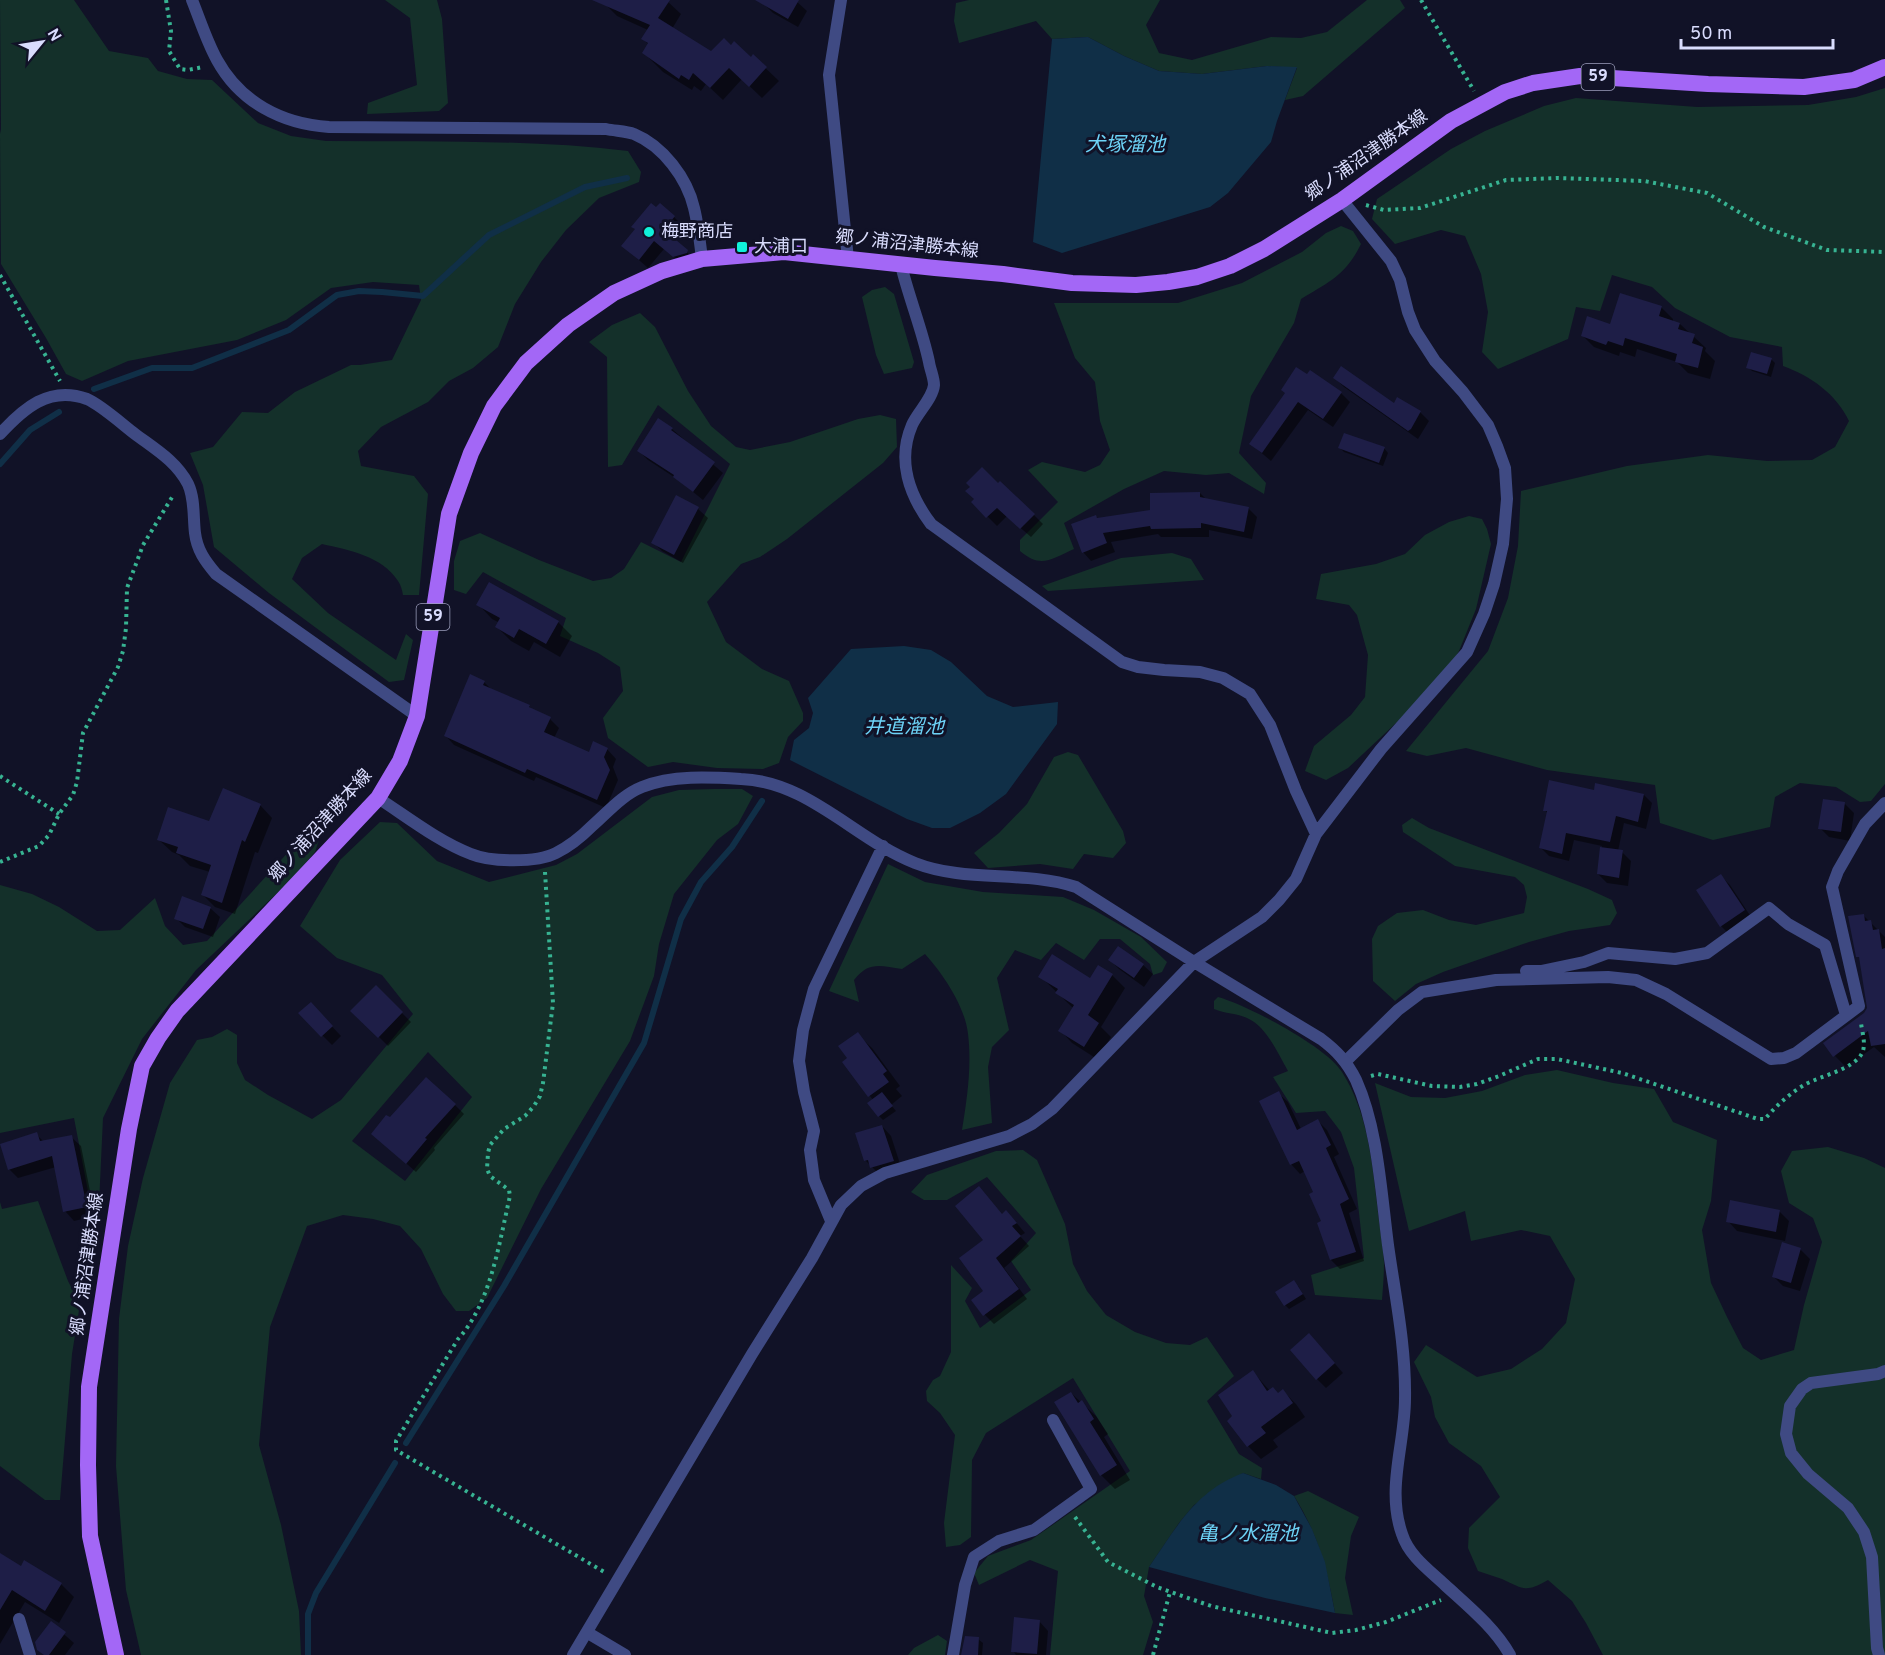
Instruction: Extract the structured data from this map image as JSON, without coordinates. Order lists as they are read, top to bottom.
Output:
{
  "streets": {
    "main road": ["59", "郷ノ浦沼津勝本線"]
  },
  "water": ["犬塚溜池", "井道溜池", "亀ノ水溜池"],
  "places": {
    "other": ["梅野商店"],
    "transit": ["大浦口"]
  },
  "scale_bar": "50 m",
  "north": "top right"
}
